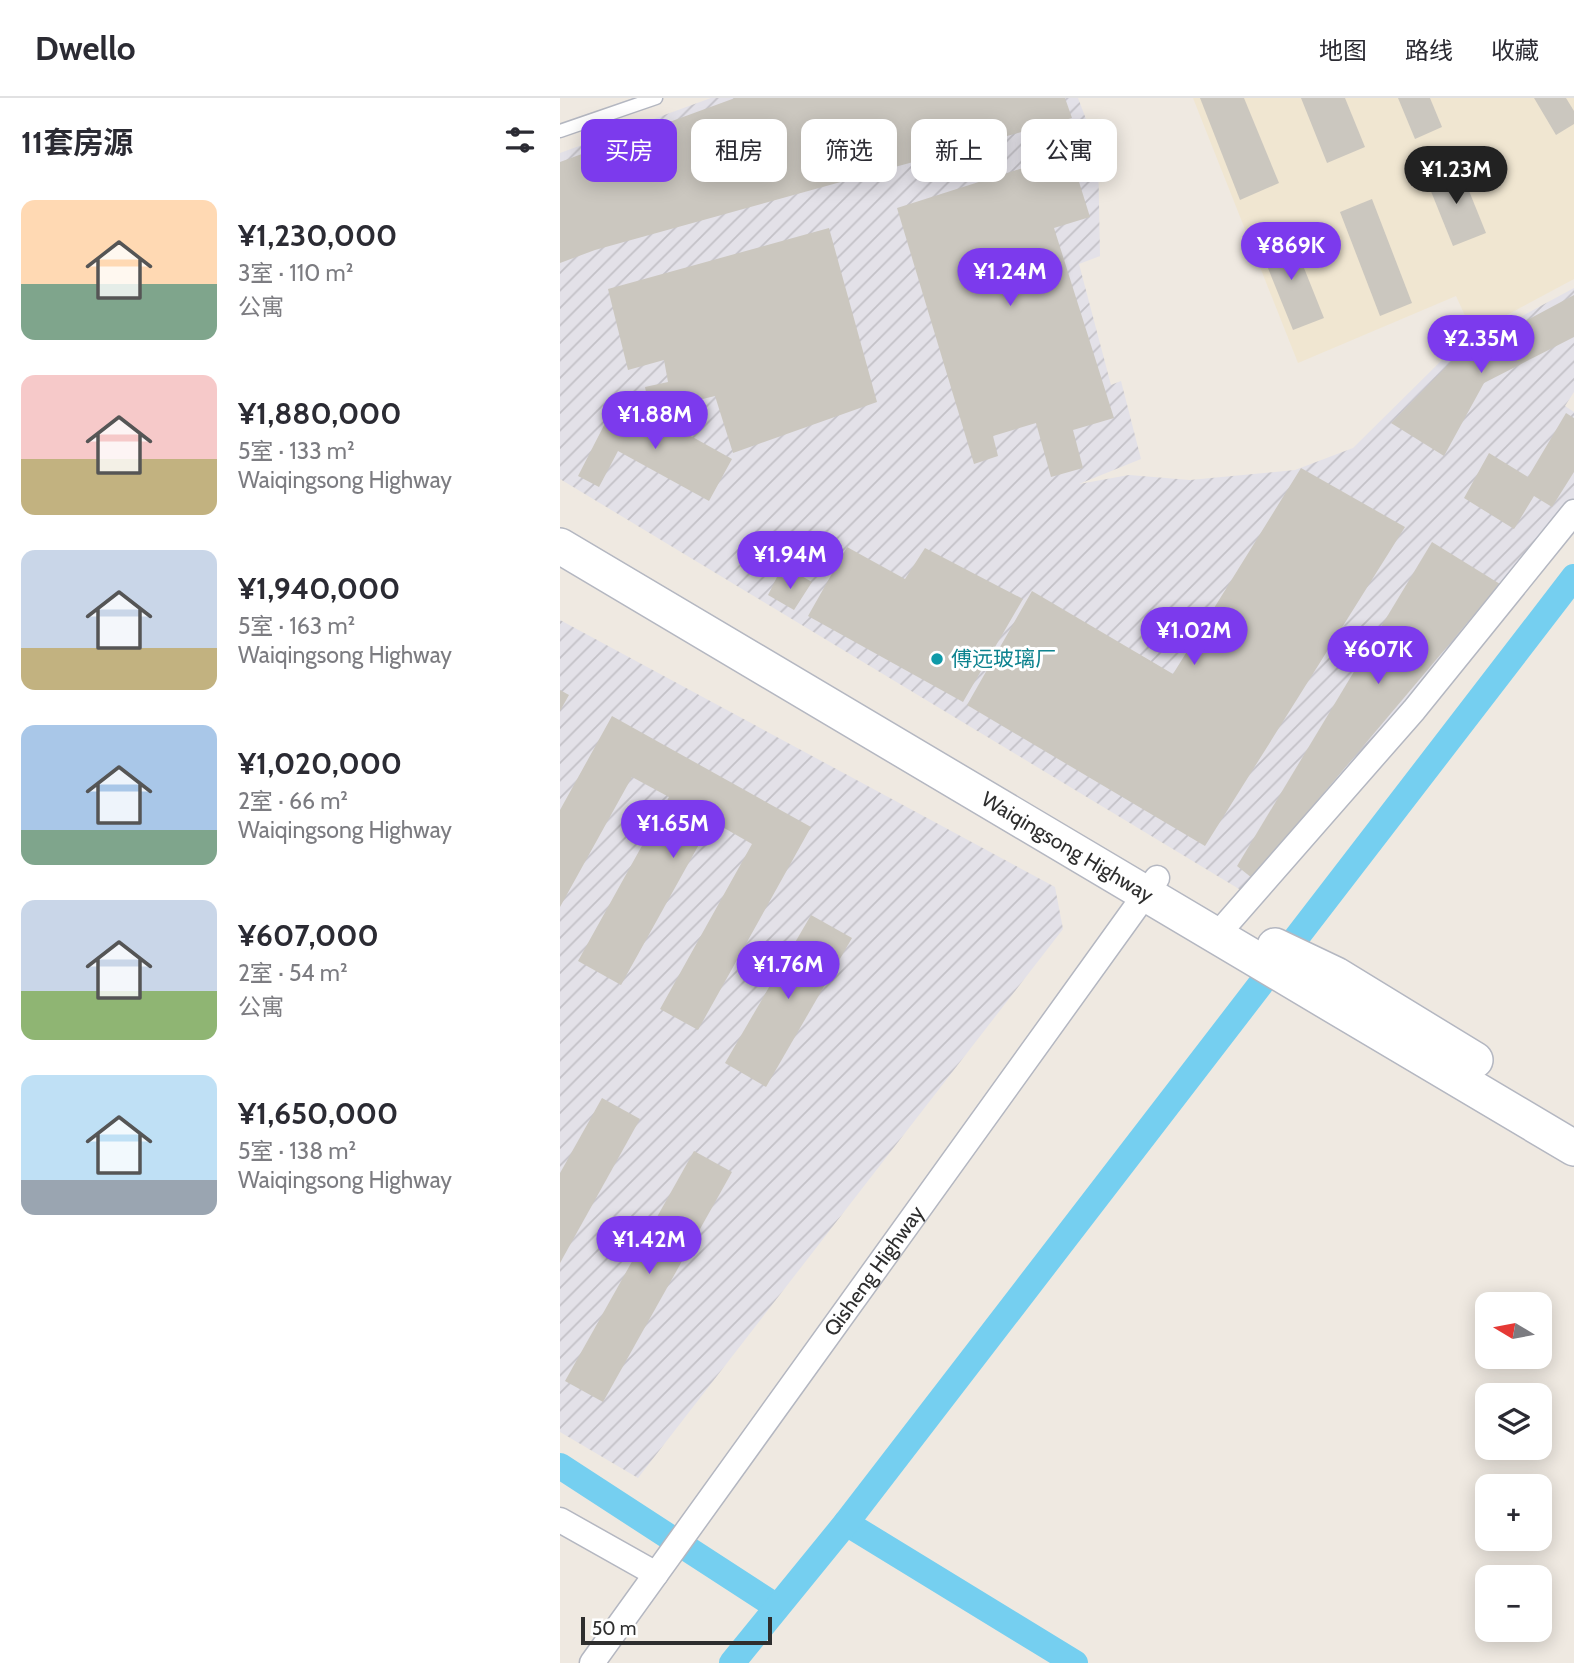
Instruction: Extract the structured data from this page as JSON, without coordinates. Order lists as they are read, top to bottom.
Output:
{
  "streets": {
    "main road": ["Waiqingsong Highway"],
    "street": ["Qisheng Highway"]
  },
  "crossings": [
    ["Waiqingsong Highway", "Qisheng Highway"]
  ],
  "places": ["傅远玻璃厂"],
  "scale_bar": "50 m",
  "north": "left",
  "page": {
    "header": "Dwello",
    "nav": ["地图", "路线", "收藏"],
    "heading": "11套房源",
    "chip": [
      "买房",
      "租房",
      "筛选",
      "新上",
      "公寓"
    ],
    "price": [
      "¥1.23M",
      "¥869K",
      "¥1.24M",
      "¥2.35M",
      "¥1.88M",
      "¥1.94M",
      "¥1.02M",
      "¥607K",
      "¥1.65M",
      "¥1.76M",
      "¥1.42M"
    ],
    "list": [
      {
        "name": "¥1,230,000",
        "note": "3室 · 110 m² · 公寓"
      },
      {
        "name": "¥1,880,000",
        "note": "5室 · 133 m² · Waiqingsong Highway"
      },
      {
        "name": "¥1,940,000",
        "note": "5室 · 163 m² · Waiqingsong Highway"
      },
      {
        "name": "¥1,020,000",
        "note": "2室 · 66 m² · Waiqingsong Highway"
      },
      {
        "name": "¥607,000",
        "note": "2室 · 54 m² · 公寓"
      },
      {
        "name": "¥1,650,000",
        "note": "5室 · 138 m² · Waiqingsong Highway"
      }
    ],
    "map_buttons": ["+", "−"],
    "scale": "50 m"
  }
}
